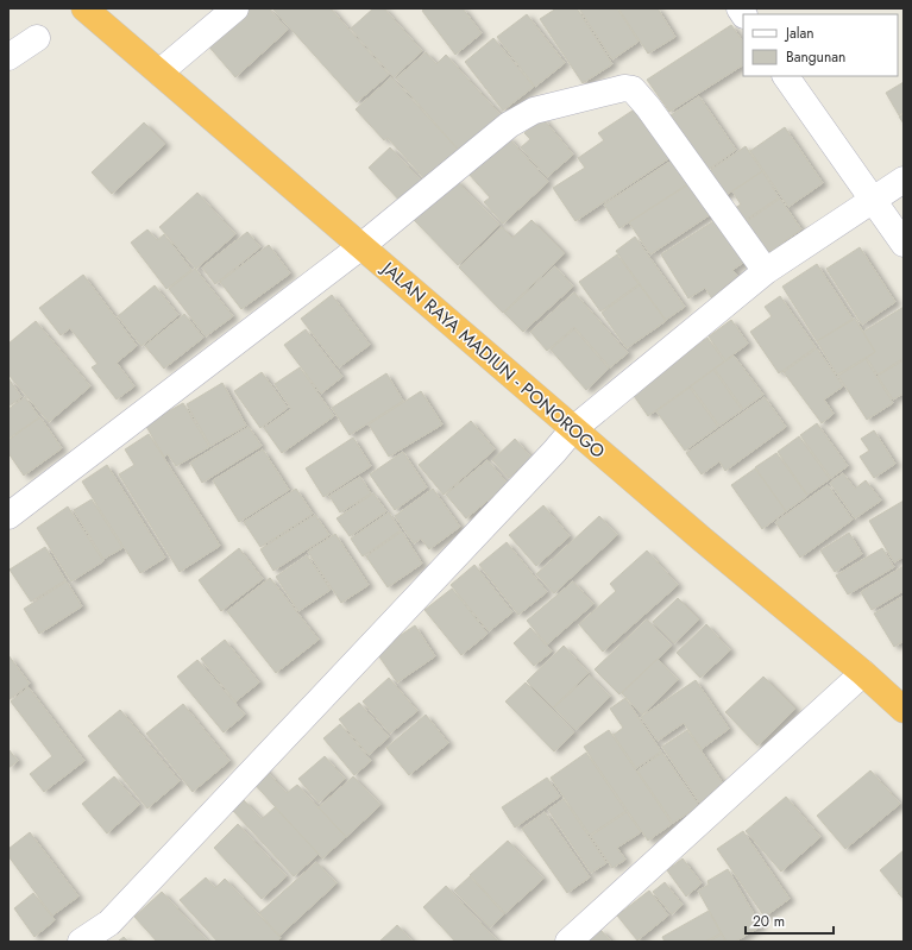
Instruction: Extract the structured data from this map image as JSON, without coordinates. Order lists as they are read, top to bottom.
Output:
{
  "streets": {
    "highway": ["JALAN RAYA MADIUN - PONOROGO"]
  },
  "legend": ["Jalan", "Bangunan"],
  "scale_bar": "20 m"
}
